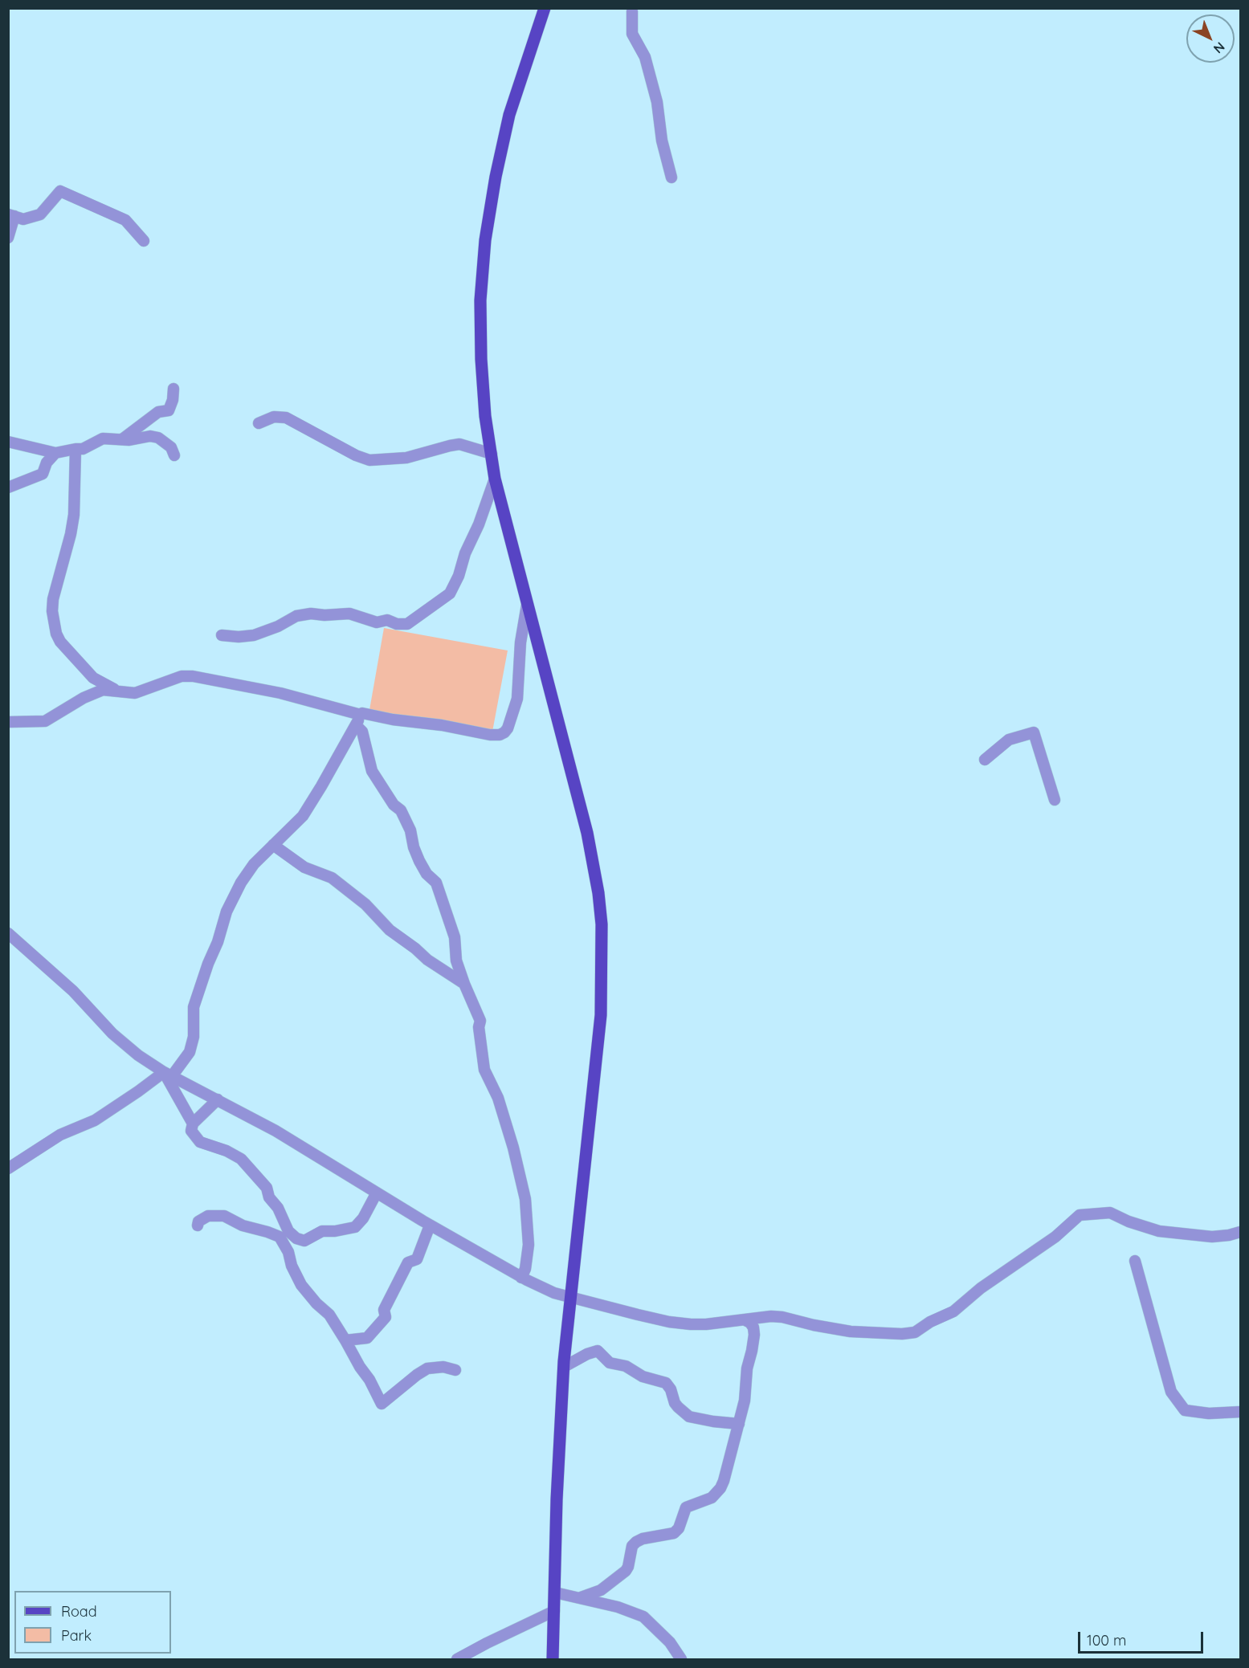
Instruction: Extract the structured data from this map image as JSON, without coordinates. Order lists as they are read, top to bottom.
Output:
{
  "legend": ["Road", "Park"],
  "scale_bar": "100 m",
  "north": "bottom right"
}
